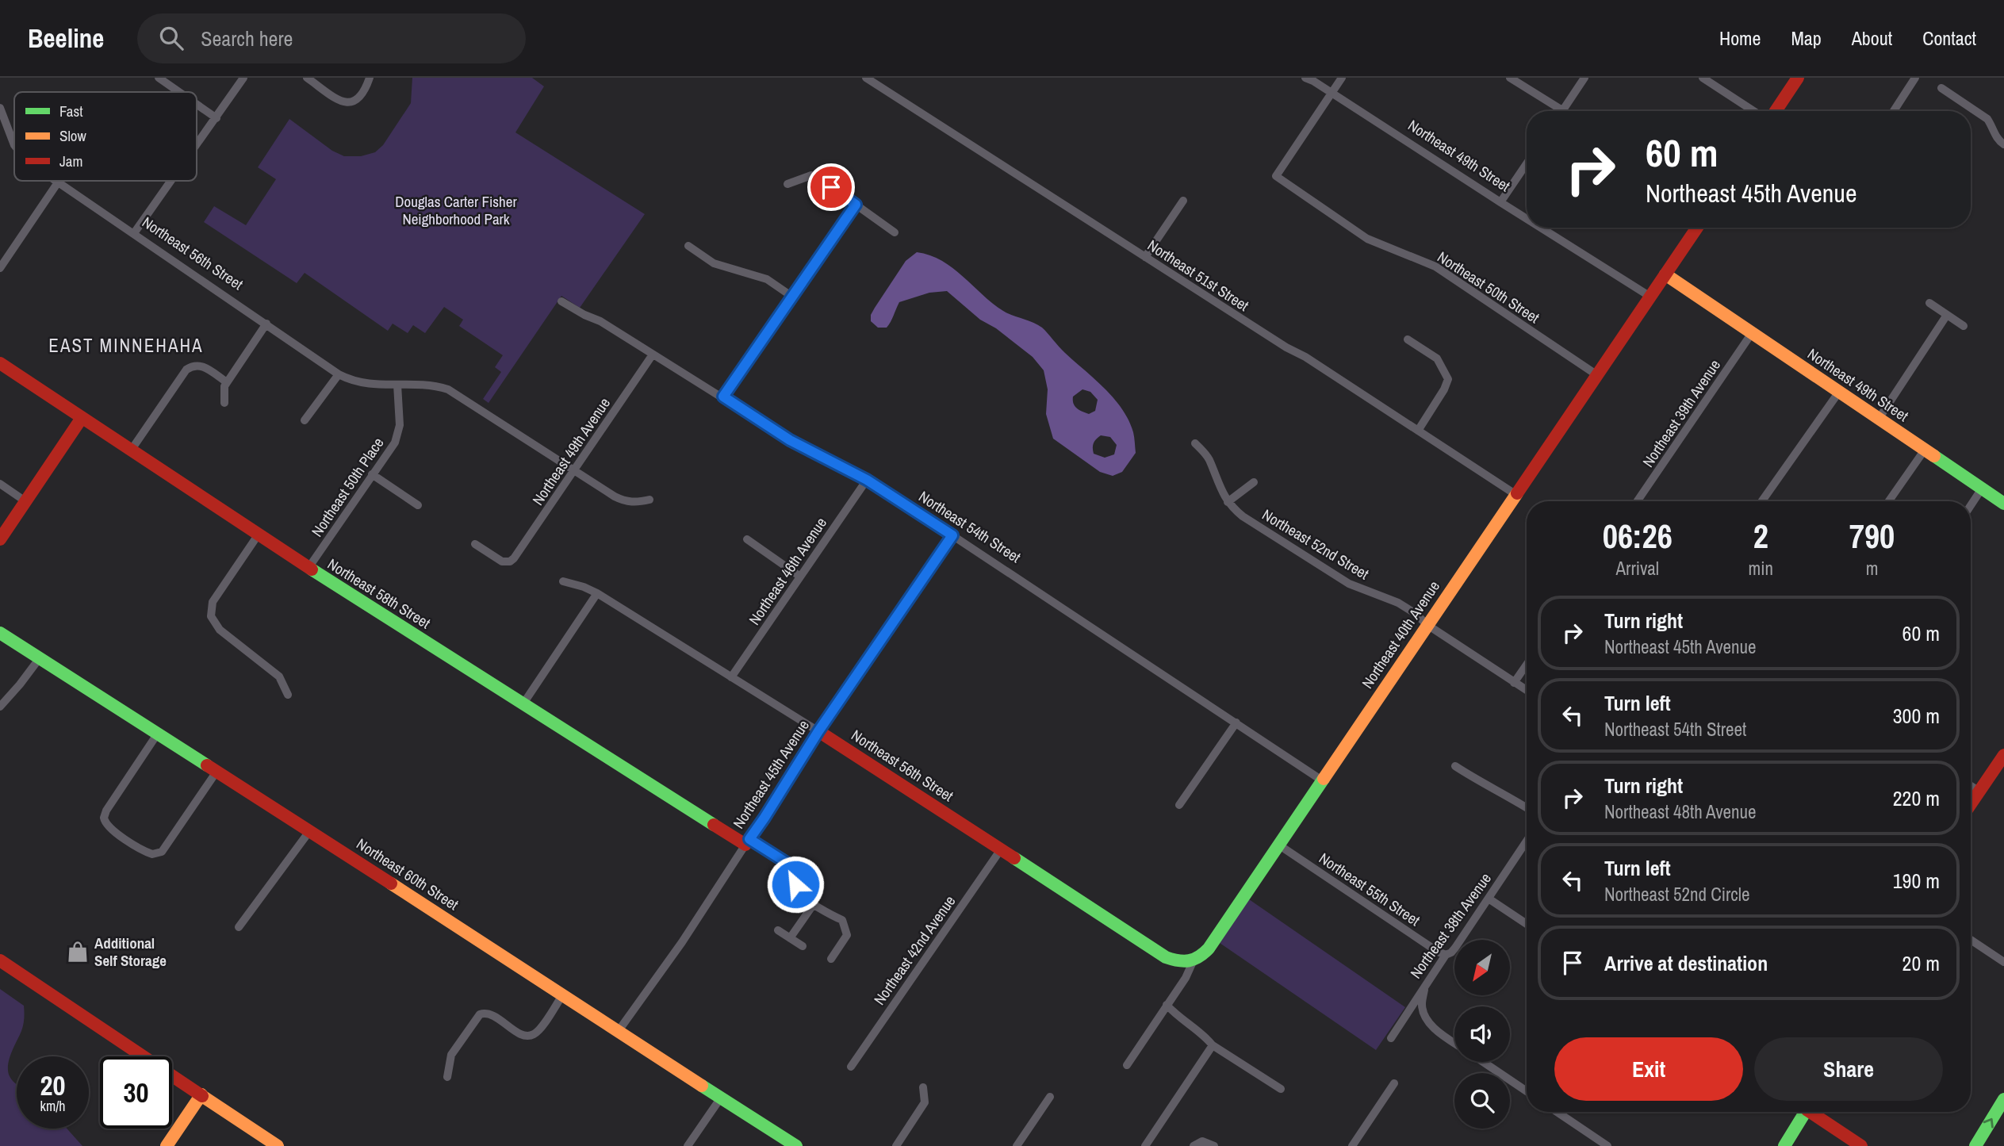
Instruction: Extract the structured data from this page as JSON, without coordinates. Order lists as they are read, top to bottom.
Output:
{
  "streets": {
    "street": [
      "Northeast 49th Street",
      "Northeast 56th Street",
      "Northeast 51st Street",
      "Northeast 50th Street",
      "Northeast 39th Avenue",
      "Northeast 49th Avenue",
      "Northeast 50th Place",
      "Northeast 54th Street",
      "Northeast 52nd Street",
      "Northeast 46th Avenue",
      "Northeast 58th Street",
      "Northeast 40th Avenue",
      "Northeast 45th Avenue",
      "Northeast 60th Street",
      "Northeast 55th Street",
      "Northeast 38th Avenue",
      "Northeast 42nd Avenue"
    ]
  },
  "crossings": [
    ["Northeast 49th Street", "Northeast 50th Street"],
    ["Northeast 49th Street", "Northeast 39th Avenue"],
    ["Northeast 49th Street", "Northeast 40th Avenue"],
    ["Northeast 56th Street", "Northeast 50th Place"],
    ["Northeast 56th Street", "Northeast 46th Avenue"],
    ["Northeast 56th Street", "Northeast 40th Avenue"],
    ["Northeast 56th Street", "Northeast 45th Avenue"],
    ["Northeast 56th Street", "Northeast 42nd Avenue"],
    ["Northeast 51st Street", "Northeast 40th Avenue"],
    ["Northeast 50th Street", "Northeast 40th Avenue"],
    ["Northeast 49th Avenue", "Northeast 54th Street"],
    ["Northeast 50th Place", "Northeast 58th Street"],
    ["Northeast 54th Street", "Northeast 46th Avenue"],
    ["Northeast 54th Street", "Northeast 40th Avenue"],
    ["Northeast 54th Street", "Northeast 45th Avenue"],
    ["Northeast 52nd Street", "Northeast 40th Avenue"],
    ["Northeast 58th Street", "Northeast 45th Avenue"],
    ["Northeast 40th Avenue", "Northeast 55th Street"],
    ["Northeast 45th Avenue", "Northeast 60th Street"],
    ["Northeast 55th Street", "Northeast 38th Avenue"]
  ],
  "districts": ["EAST MINNEHAHA"],
  "parks": ["Douglas Carter Fisher Neighborhood Park"],
  "places": {
    "shop": ["Additional Self Storage"]
  },
  "legend": ["Fast", "Slow", "Jam"],
  "north": "bottom left",
  "page": {
    "header": "Beeline",
    "search": "Search here",
    "nav": [
      "Home",
      "Map",
      "About",
      "Contact"
    ],
    "turn": ["60 m", "Northeast 45th Avenue"],
    "eta": [
      "06:26",
      "Arrival",
      "2",
      "min",
      "790",
      "m"
    ],
    "list": [
      {
        "name": "Turn right",
        "note": "Northeast 45th Avenue",
        "value": "60 m"
      },
      {
        "name": "Turn left",
        "note": "Northeast 54th Street",
        "value": "300 m"
      },
      {
        "name": "Turn right",
        "note": "Northeast 48th Avenue",
        "value": "220 m"
      },
      {
        "name": "Turn left",
        "note": "Northeast 52nd Circle",
        "value": "190 m"
      },
      {
        "name": "Arrive at destination",
        "value": "20 m"
      }
    ],
    "buttons": ["Exit", "Share"],
    "speed": "20 km/h",
    "limit": "30"
  }
}
